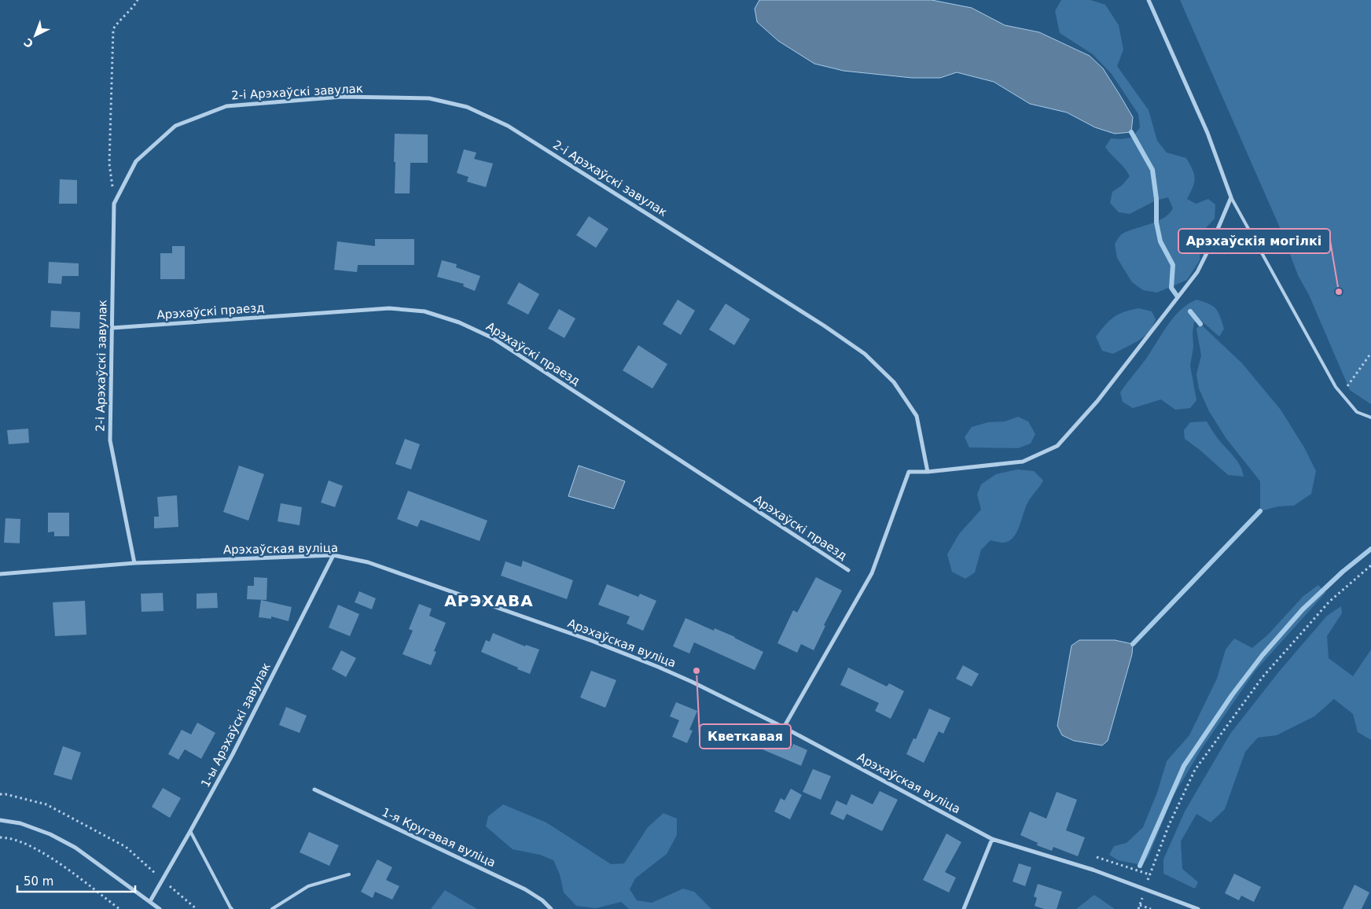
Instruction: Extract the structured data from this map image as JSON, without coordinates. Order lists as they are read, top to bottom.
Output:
{
  "streets": {
    "street": [
      "2-і Арэхаўскі завулак",
      "Арэхаўскі праезд",
      "Арэхаўская вуліца",
      "1-ы Арэхаўскі завулак",
      "1-я Кругавая вуліца"
    ]
  },
  "crossings": [
    ["2-і Арэхаўскі завулак", "Арэхаўскі праезд"],
    ["2-і Арэхаўскі завулак", "Арэхаўская вуліца"],
    ["Арэхаўская вуліца", "1-ы Арэхаўскі завулак"]
  ],
  "districts": ["АРЭХАВА"],
  "places": ["Арэхаўскія могілкі", "Кветкавая"],
  "scale_bar": "50 m",
  "north": "bottom left"
}
